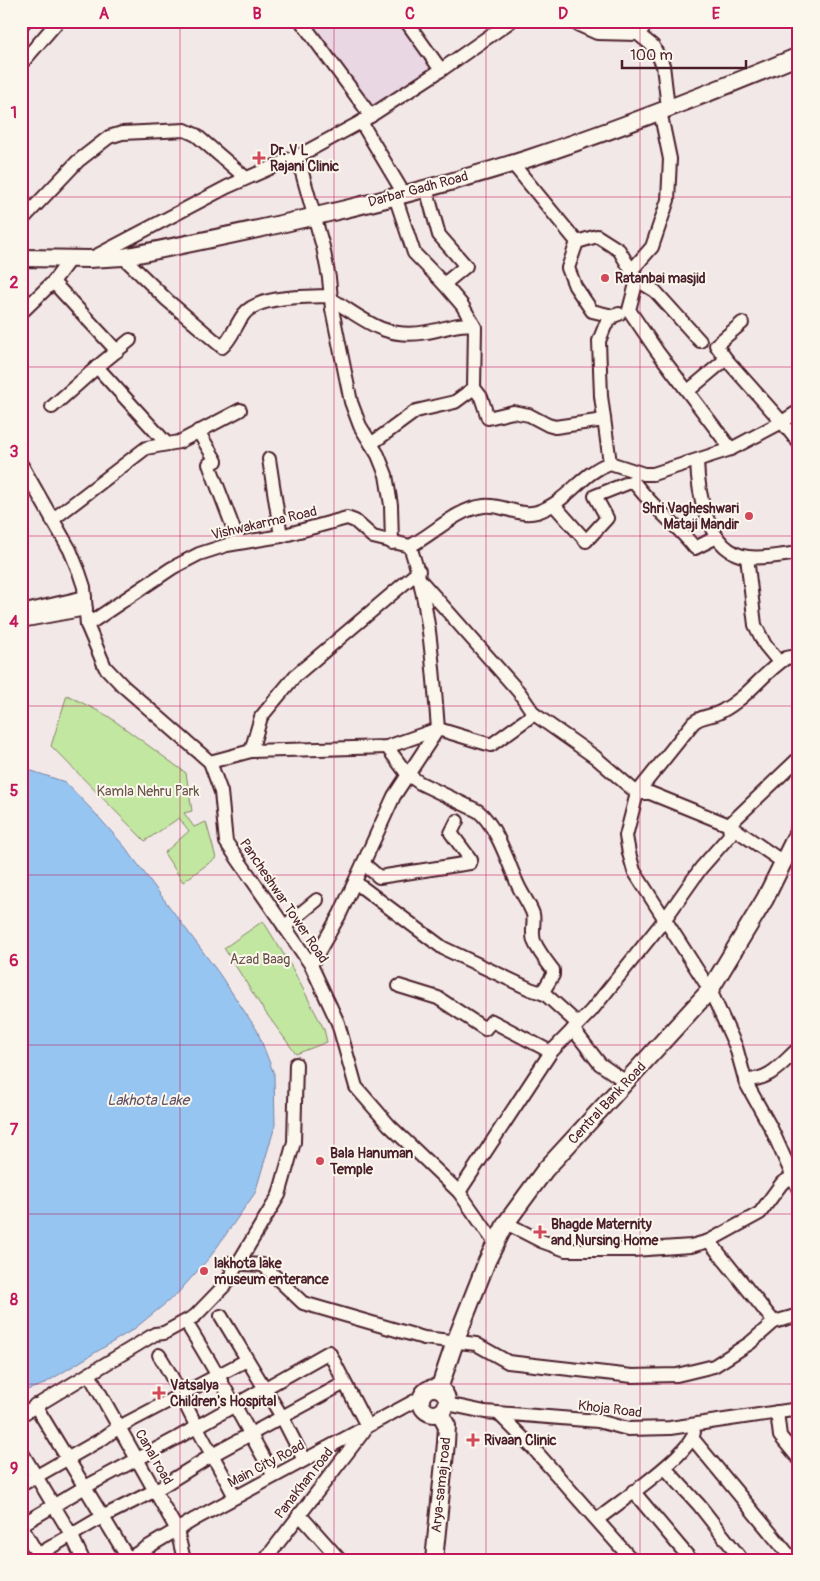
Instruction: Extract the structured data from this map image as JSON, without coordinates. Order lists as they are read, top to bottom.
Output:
{
  "streets": {
    "main road": ["Darbar Gadh Road", "Central Bank Road", "Arya-samaj road"],
    "street": [
      "Vishwakarma Road",
      "Pancheshwar Tower Road",
      "Khoja Road",
      "Canal road",
      "Main City Road",
      "PanaKhan road"
    ]
  },
  "crossings": [
    ["Vishwakarma Road", "Pancheshwar Tower Road"],
    ["Pancheshwar Tower Road", "Central Bank Road"],
    ["Central Bank Road", "Khoja Road"],
    ["Central Bank Road", "Main City Road"],
    ["Central Bank Road", "Arya-samaj road"],
    ["Khoja Road", "Main City Road"],
    ["Khoja Road", "Arya-samaj road"],
    ["Canal road", "Main City Road"],
    ["Main City Road", "PanaKhan road"],
    ["Main City Road", "Arya-samaj road"]
  ],
  "water": ["Lakhota Lake"],
  "parks": ["Kamla Nehru Park", "Azad Baag"],
  "places": {
    "health": [
      "Dr. V L Rajani Clinic",
      "Bhagde Maternity and Nursing Home",
      "Vatsalya Children's Hospital",
      "Rivaan Clinic"
    ],
    "other": [
      "Ratanbai masjid",
      "Shri Vagheshwari Mataji Mandir",
      "Bala Hanuman Temple",
      "lakhota lake museum enterance"
    ]
  },
  "scale_bar": "100 m",
  "grid": {
    "columns": [
      "A",
      "B",
      "C",
      "D",
      "E"
    ],
    "rows": [
      "1",
      "2",
      "3",
      "4",
      "5",
      "6",
      "7",
      "8",
      "9"
    ]
  }
}
